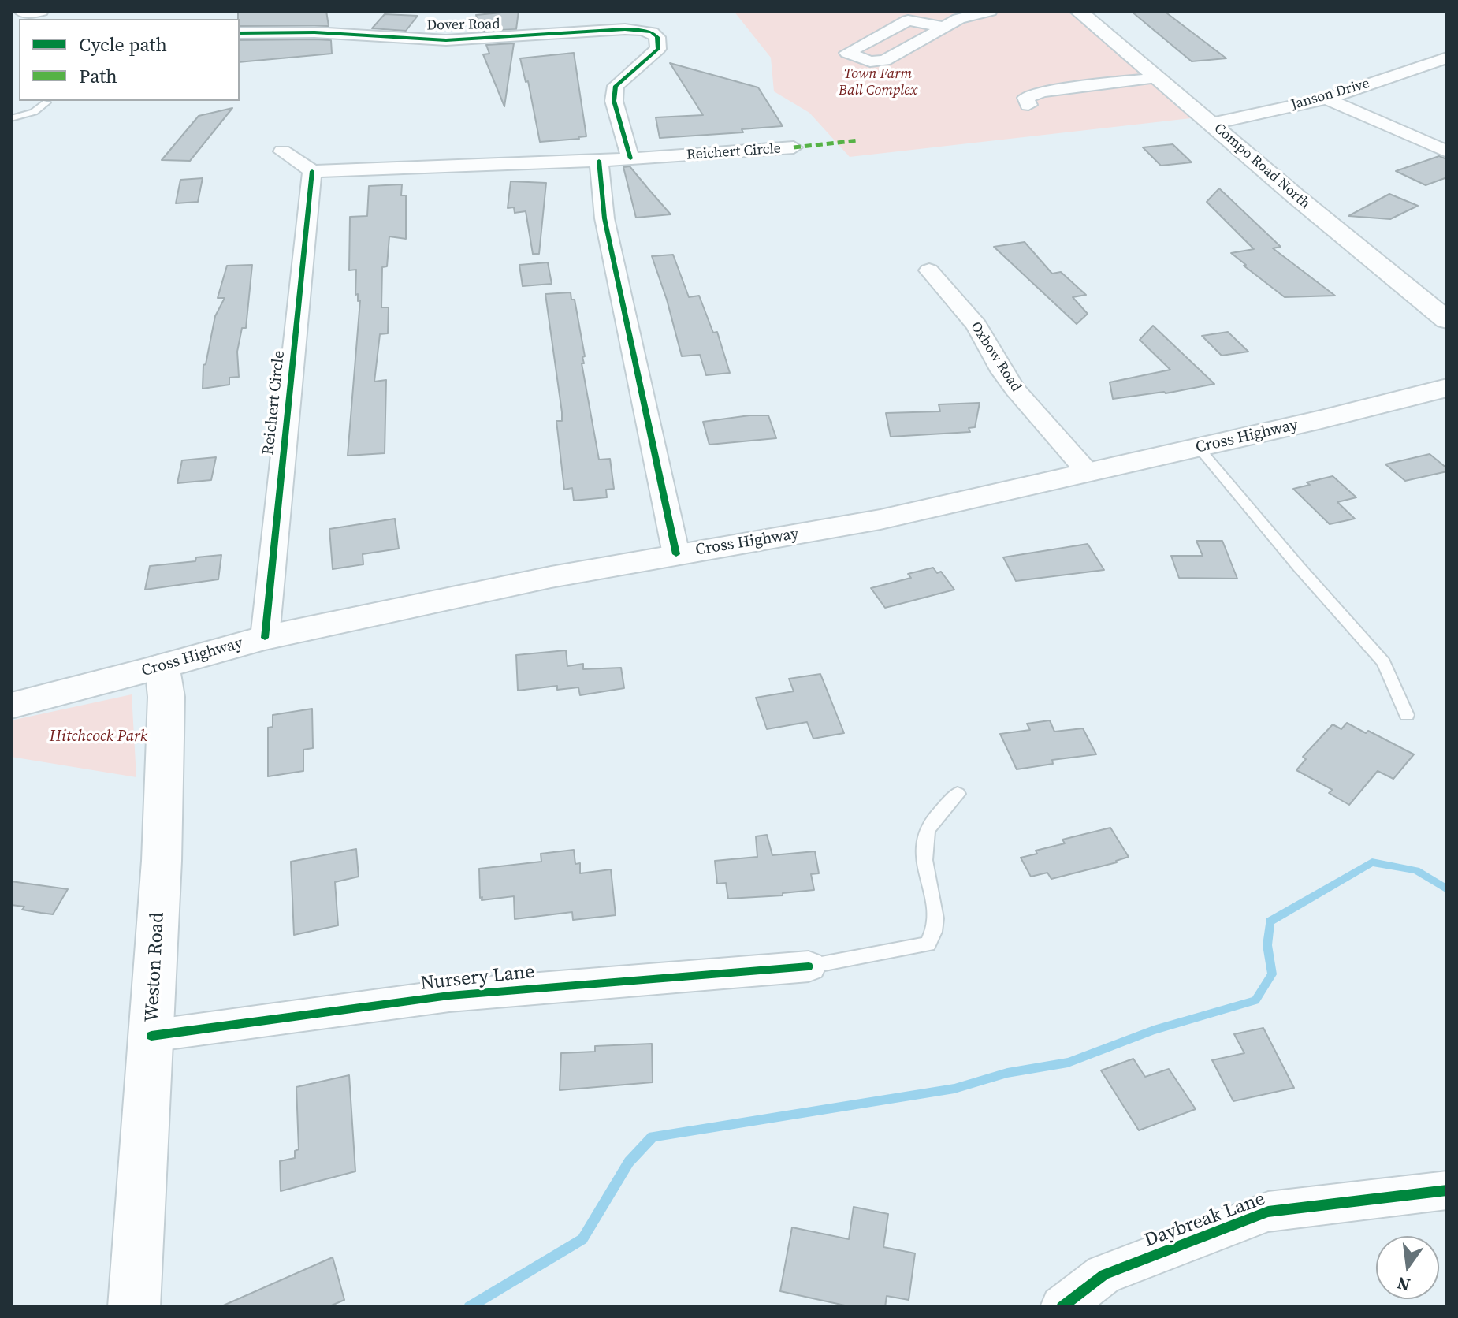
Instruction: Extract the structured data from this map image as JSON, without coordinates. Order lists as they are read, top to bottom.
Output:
{
  "streets": {
    "main road": ["Compo Road North", "Cross Highway", "Weston Road"],
    "street": [
      "Dover Road",
      "Janson Drive",
      "Reichert Circle",
      "Oxbow Road",
      "Nursery Lane",
      "Daybreak Lane"
    ]
  },
  "crossings": [
    ["Dover Road", "Reichert Circle"],
    ["Janson Drive", "Compo Road North"],
    ["Reichert Circle", "Cross Highway"],
    ["Oxbow Road", "Cross Highway"],
    ["Cross Highway", "Weston Road"],
    ["Weston Road", "Nursery Lane"]
  ],
  "parks": ["Town Farm Ball Complex", "Hitchcock Park"],
  "legend": ["Cycle path", "Path"],
  "north": "bottom"
}
